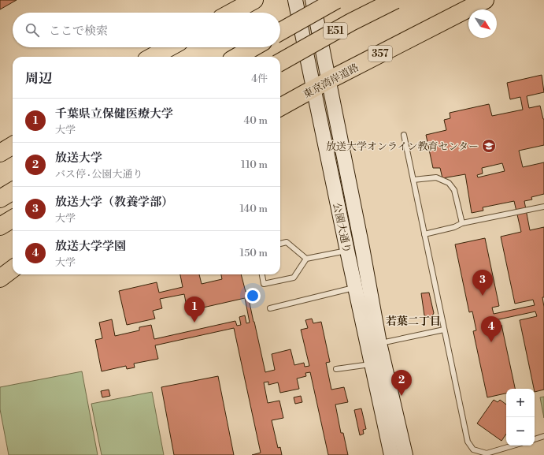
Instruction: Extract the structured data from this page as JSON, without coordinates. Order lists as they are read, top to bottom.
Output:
{
  "streets": {
    "highway": ["E51", "357", "東京湾岸道路"],
    "street": ["公園大通り"]
  },
  "crossings": [
    ["東京湾岸道路", "公園大通り"]
  ],
  "districts": ["若葉二丁目"],
  "places": {
    "school or university": ["放送大学オンライン教育センター"]
  },
  "north": "bottom right",
  "page": {
    "search": "ここで検索",
    "heading": ["周辺", "4件"],
    "list": [
      {
        "mark": "1",
        "name": "千葉県立保健医療大学",
        "note": "大学",
        "value": "40 m"
      },
      {
        "mark": "2",
        "name": "放送大学",
        "note": "バス停 · 公園大通り",
        "value": "110 m"
      },
      {
        "mark": "3",
        "name": "放送大学（教養学部）",
        "note": "大学",
        "value": "140 m"
      },
      {
        "mark": "4",
        "name": "放送大学学園",
        "note": "大学",
        "value": "150 m"
      }
    ],
    "pins": [
      "3",
      "1",
      "4",
      "2"
    ],
    "map_buttons": ["+", "−"]
  }
}
